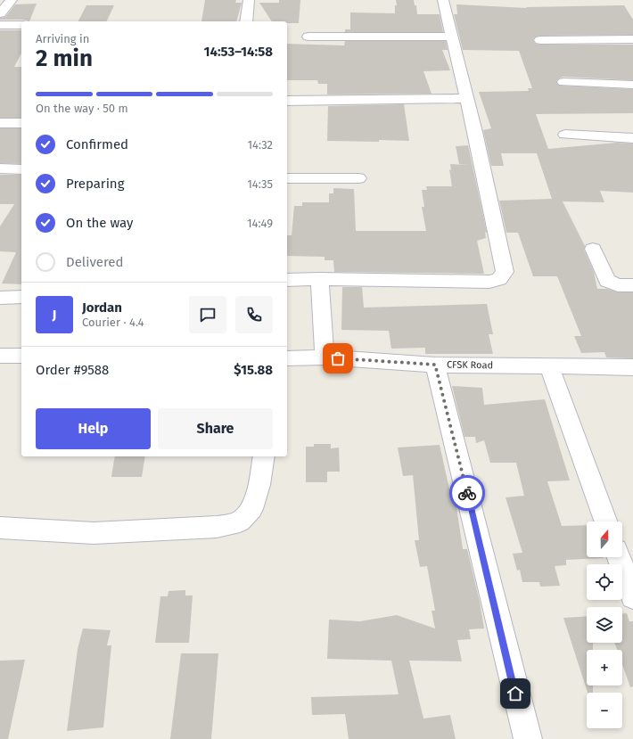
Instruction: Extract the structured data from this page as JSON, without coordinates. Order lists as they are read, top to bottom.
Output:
{
  "streets": {
    "street": ["CFSK Road"]
  },
  "north": "top",
  "page": {
    "heading": ["2 min", "Arriving in", "14:53–14:58"],
    "panel": [
      "Jordan",
      "Courier · 4.4",
      "Order #9588",
      "$15.88"
    ],
    "bar": "On the way · 50 m",
    "list": [
      ["Confirmed", "14:32"],
      ["Preparing", "14:35"],
      ["On the way", "14:49"],
      "Delivered"
    ],
    "round": "J",
    "buttons": ["Help", "Share"],
    "map_buttons": ["+", "−"]
  }
}
